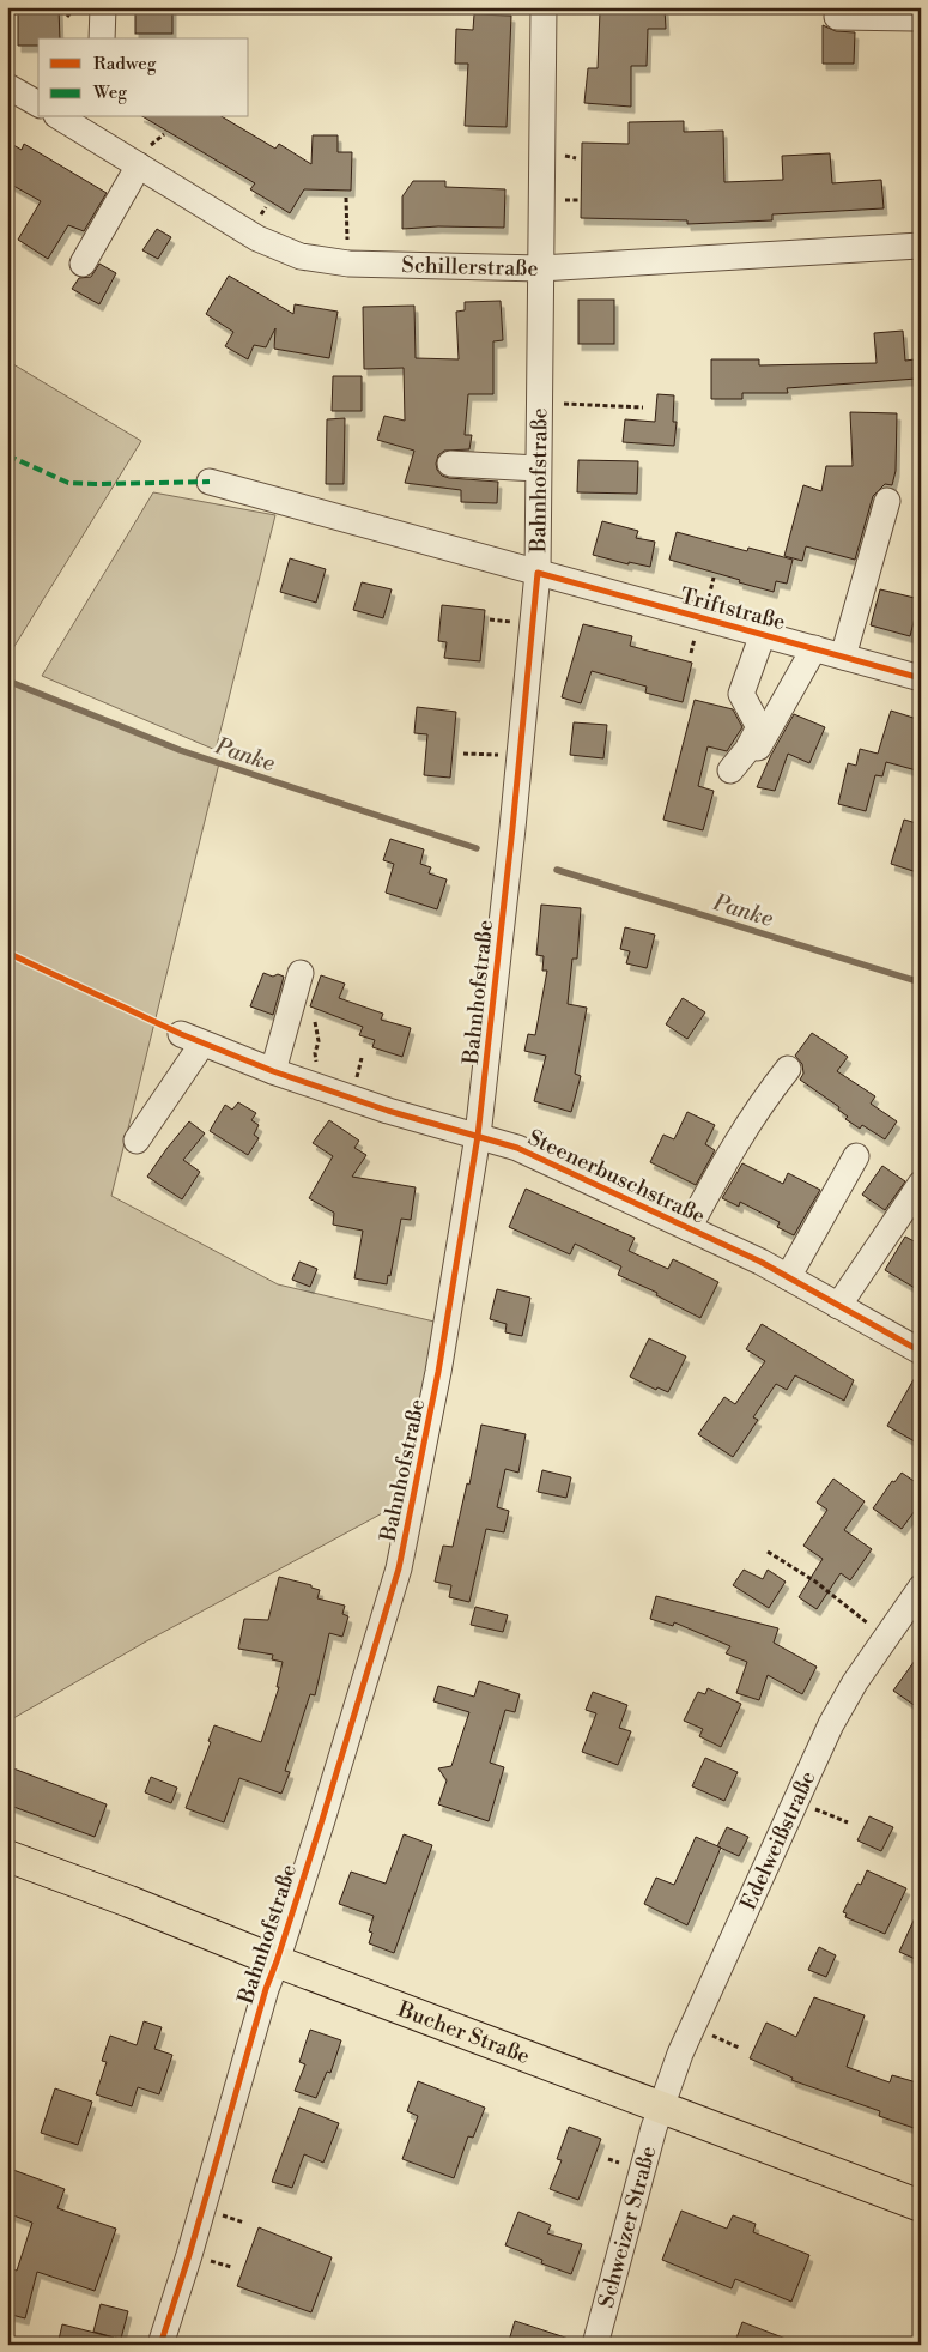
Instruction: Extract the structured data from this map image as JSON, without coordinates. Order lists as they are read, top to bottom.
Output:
{
  "streets": {
    "main road": ["Bucher Straße"],
    "street": [
      "Schillerstraße",
      "Bahnhofstraße",
      "Triftstraße",
      "Steenerbuschstraße",
      "Edelweißstraße",
      "Schweizer Straße"
    ]
  },
  "crossings": [
    ["Schillerstraße", "Bahnhofstraße"],
    ["Bahnhofstraße", "Triftstraße"],
    ["Bahnhofstraße", "Steenerbuschstraße"],
    ["Bahnhofstraße", "Bucher Straße"],
    ["Edelweißstraße", "Bucher Straße"],
    ["Edelweißstraße", "Schweizer Straße"],
    ["Bucher Straße", "Schweizer Straße"]
  ],
  "water": ["Panke"],
  "legend": ["Radweg", "Weg"]
}
